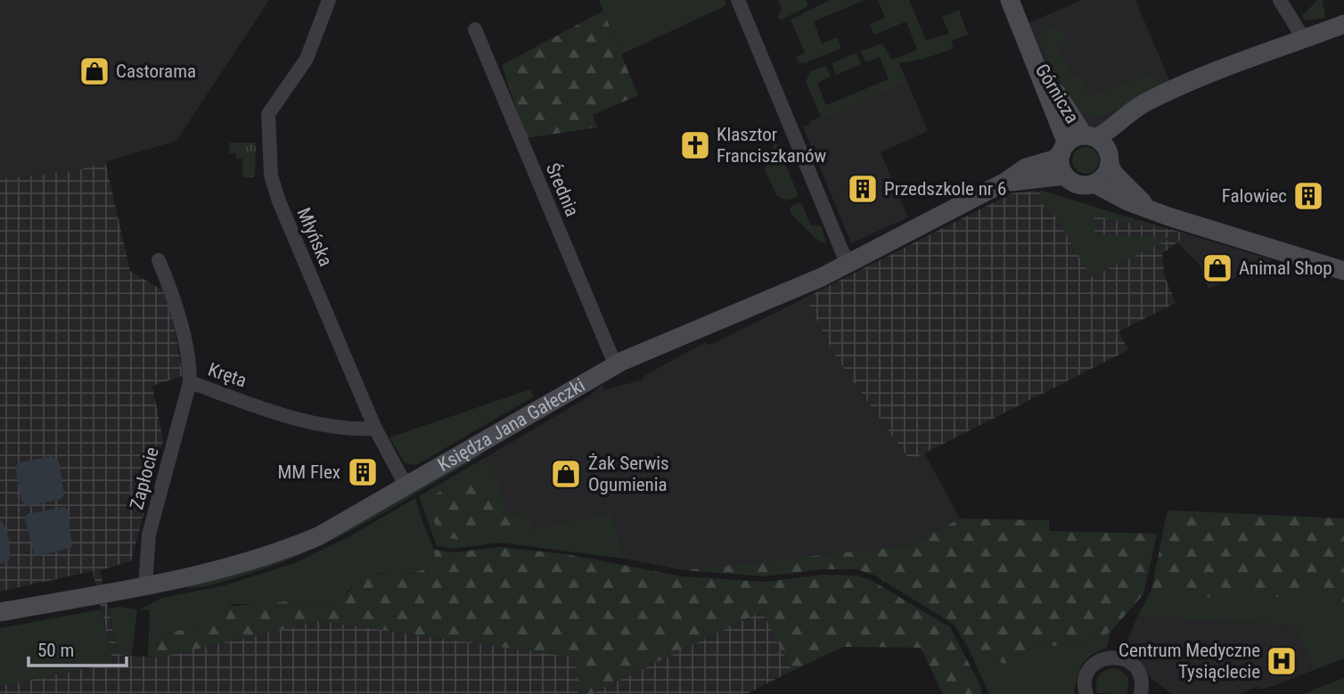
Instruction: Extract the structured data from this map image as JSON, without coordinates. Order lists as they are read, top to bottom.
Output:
{
  "streets": {
    "main road": ["Górnicza", "Księdza Jana Gałeczki"],
    "street": [
      "Średnia",
      "Młyńska",
      "Kręta",
      "Zapłocie"
    ]
  },
  "crossings": [
    ["Górnicza", "Księdza Jana Gałeczki"],
    ["Średnia", "Księdza Jana Gałeczki"],
    ["Młyńska", "Kręta"],
    ["Młyńska", "Księdza Jana Gałeczki"],
    ["Kręta", "Zapłocie"],
    ["Księdza Jana Gałeczki", "Zapłocie"]
  ],
  "places": {
    "shop": ["Castorama", "Animal Shop", "Żak Serwis Ogumienia"],
    "church": ["Klasztor Franciszkanów"],
    "building": ["Przedszkole nr 6", "Falowiec", "MM Flex"],
    "hospital": ["Centrum Medyczne Tysiąclecie"]
  },
  "scale_bar": "50 m"
}
